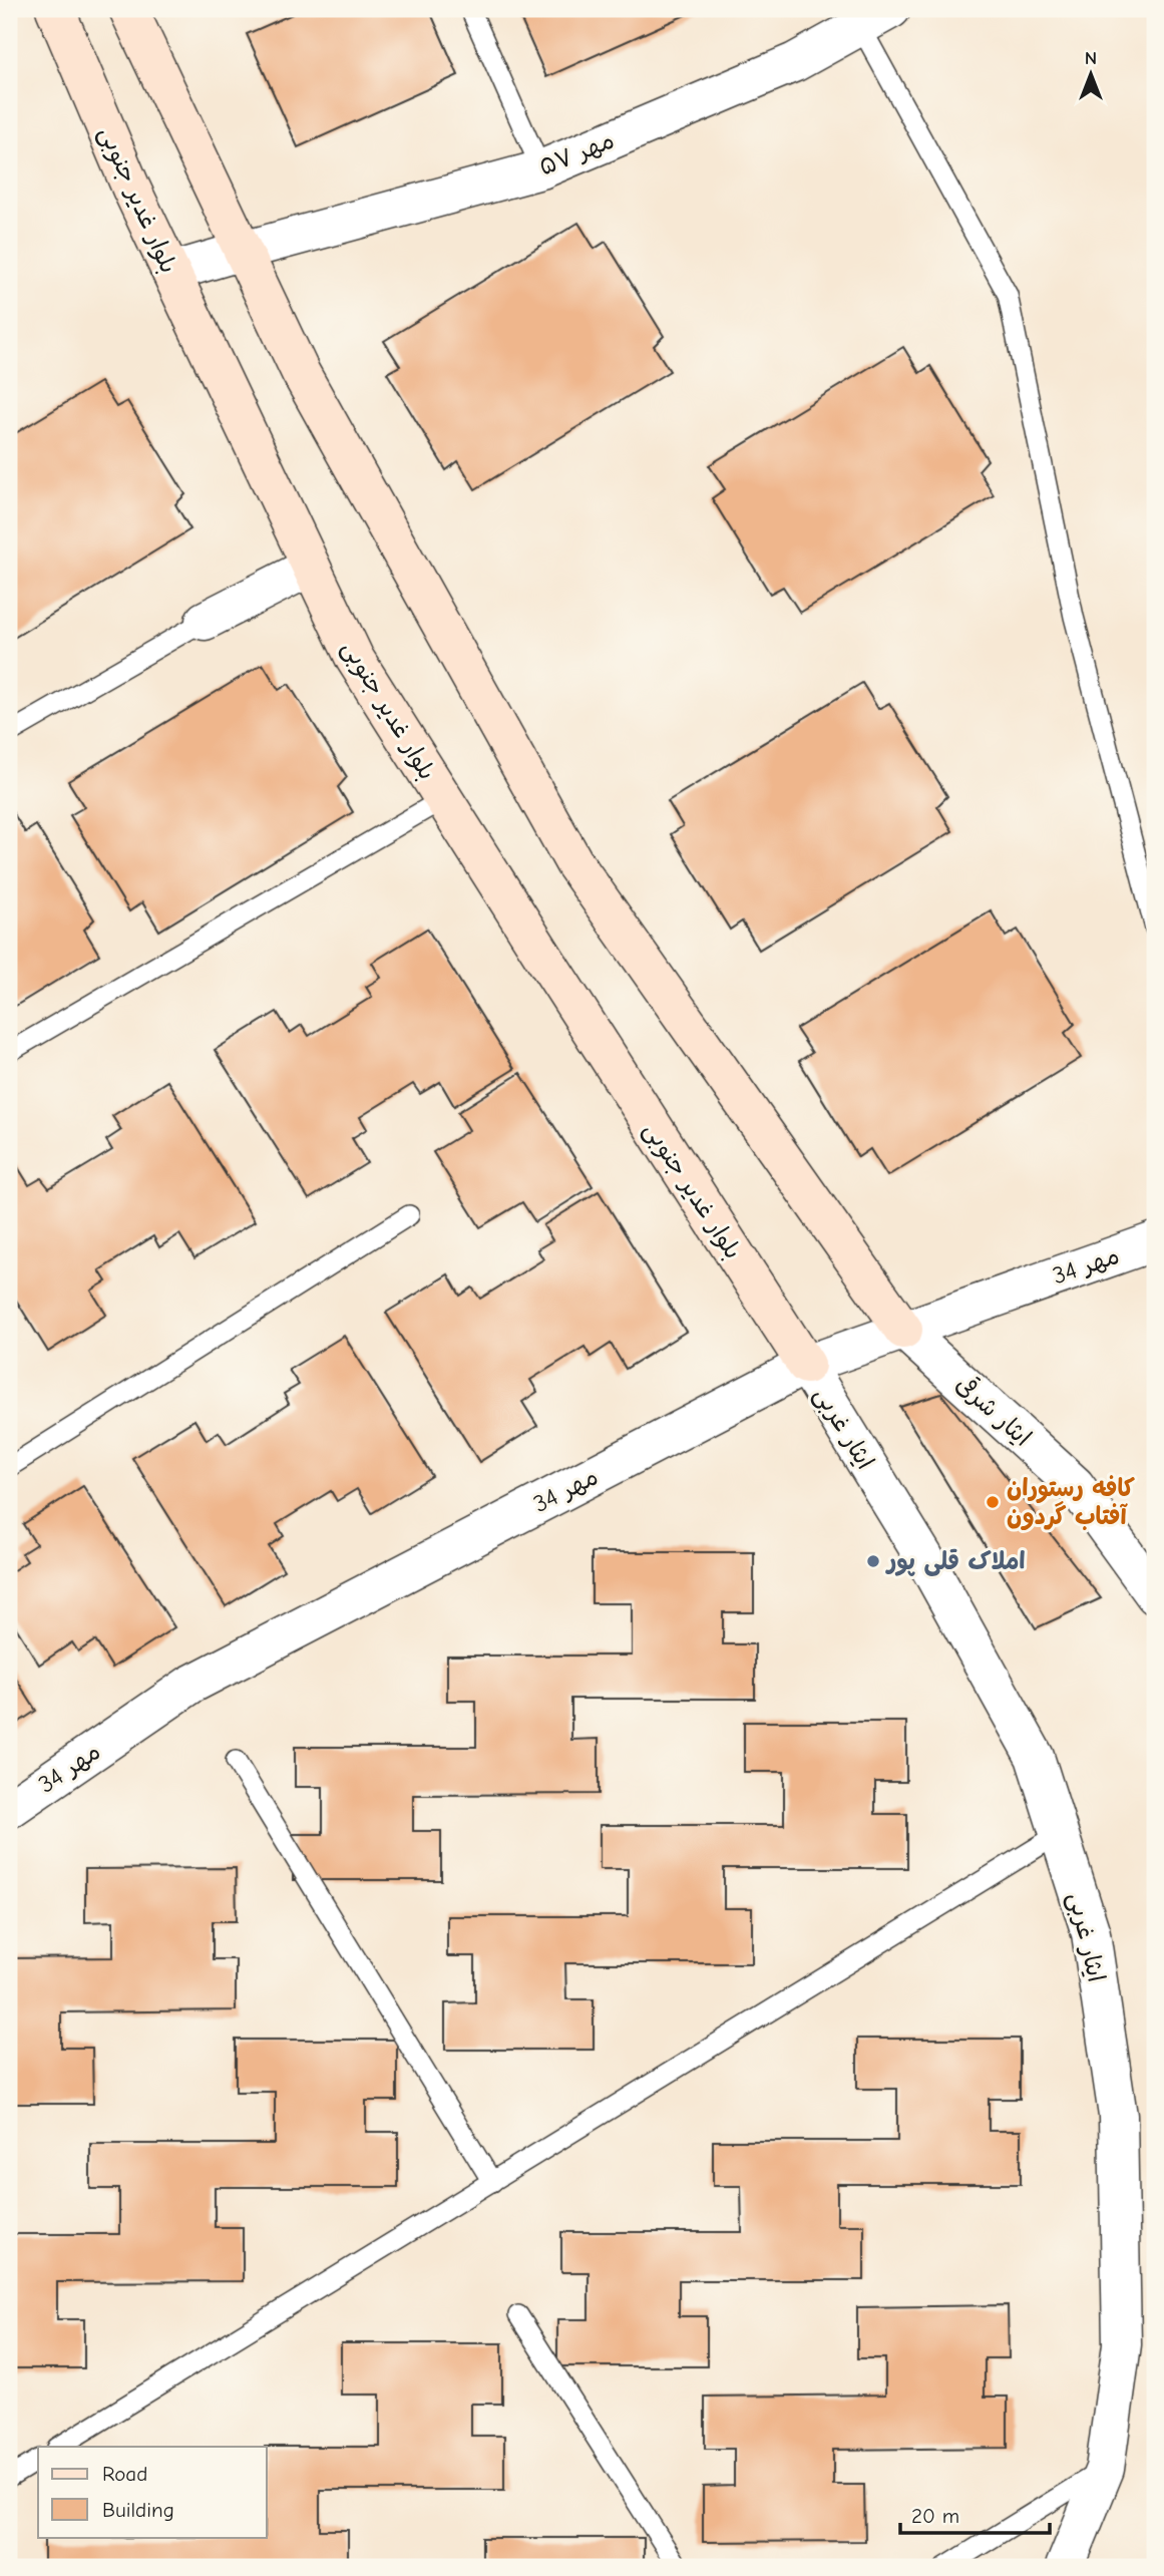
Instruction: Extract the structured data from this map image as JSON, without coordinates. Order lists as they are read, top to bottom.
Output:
{
  "streets": {
    "main road": ["بلوار غدیر جنوبی"],
    "street": [
      "مهر ۵۷",
      "مهر 34",
      "ایثار شرقی",
      "ایثار غربی"
    ]
  },
  "crossings": [
    ["مهر ۵۷", "بلوار غدیر جنوبی"],
    ["بلوار غدیر جنوبی", "مهر 34"],
    ["بلوار غدیر جنوبی", "ایثار غربی"],
    ["مهر 34", "ایثار شرقی"],
    ["مهر 34", "ایثار غربی"]
  ],
  "places": ["کافه رستوران آفتاب گردون", "املاک قلی پور"],
  "legend": ["Road", "Building"],
  "scale_bar": "20 m",
  "north": "top"
}
